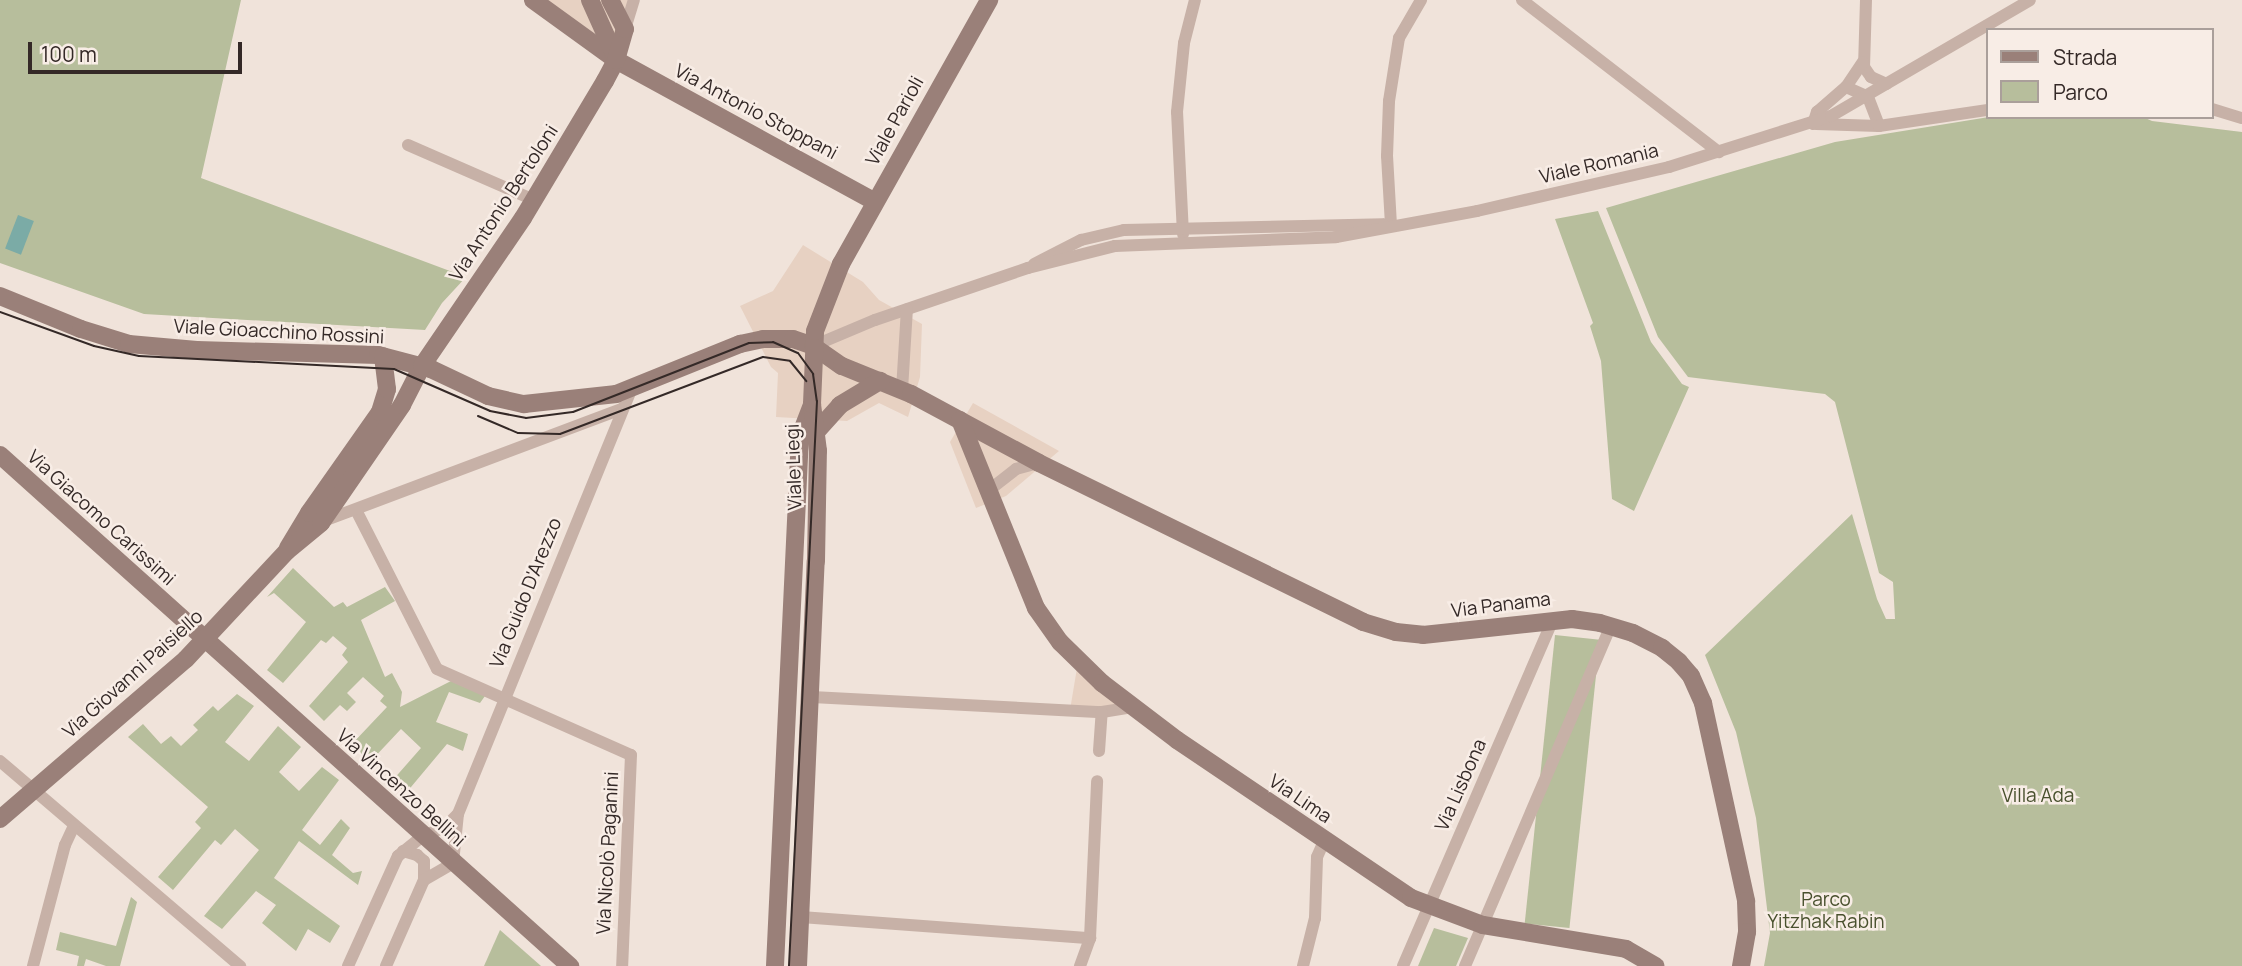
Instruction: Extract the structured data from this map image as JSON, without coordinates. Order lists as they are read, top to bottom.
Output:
{
  "streets": {
    "street": [
      "Via Antonio Stoppani",
      "Viale Parioli",
      "Viale Romania",
      "Via Antonio Bertoloni",
      "Viale Gioacchino Rossini",
      "Viale Liegi",
      "Via Giacomo Carissimi",
      "Via Guido D'Arezzo",
      "Via Panama",
      "Via Giovanni Paisiello",
      "Via Lisbona",
      "Via Vincenzo Bellini",
      "Via Lima",
      "Via Nicolò Paganini"
    ]
  },
  "crossings": [
    ["Via Antonio Stoppani", "Viale Parioli"],
    ["Via Antonio Stoppani", "Via Antonio Bertoloni"],
    ["Viale Parioli", "Viale Romania"],
    ["Viale Parioli", "Viale Gioacchino Rossini"],
    ["Viale Parioli", "Viale Liegi"],
    ["Viale Parioli", "Via Panama"],
    ["Viale Romania", "Viale Gioacchino Rossini"],
    ["Viale Romania", "Via Panama"],
    ["Via Antonio Bertoloni", "Viale Gioacchino Rossini"],
    ["Via Antonio Bertoloni", "Via Giovanni Paisiello"],
    ["Viale Gioacchino Rossini", "Via Guido D'Arezzo"],
    ["Viale Gioacchino Rossini", "Via Panama"],
    ["Viale Gioacchino Rossini", "Via Giovanni Paisiello"],
    ["Via Giacomo Carissimi", "Via Giovanni Paisiello"],
    ["Via Giacomo Carissimi", "Via Vincenzo Bellini"],
    ["Via Guido D'Arezzo", "Via Vincenzo Bellini"],
    ["Via Guido D'Arezzo", "Via Nicolò Paganini"],
    ["Via Panama", "Via Lisbona"],
    ["Via Panama", "Via Lima"],
    ["Via Giovanni Paisiello", "Via Vincenzo Bellini"],
    ["Via Lisbona", "Via Lima"]
  ],
  "parks": ["Villa Ada", "Parco Yitzhak Rabin"],
  "legend": ["Strada", "Parco"],
  "scale_bar": "100 m"
}
